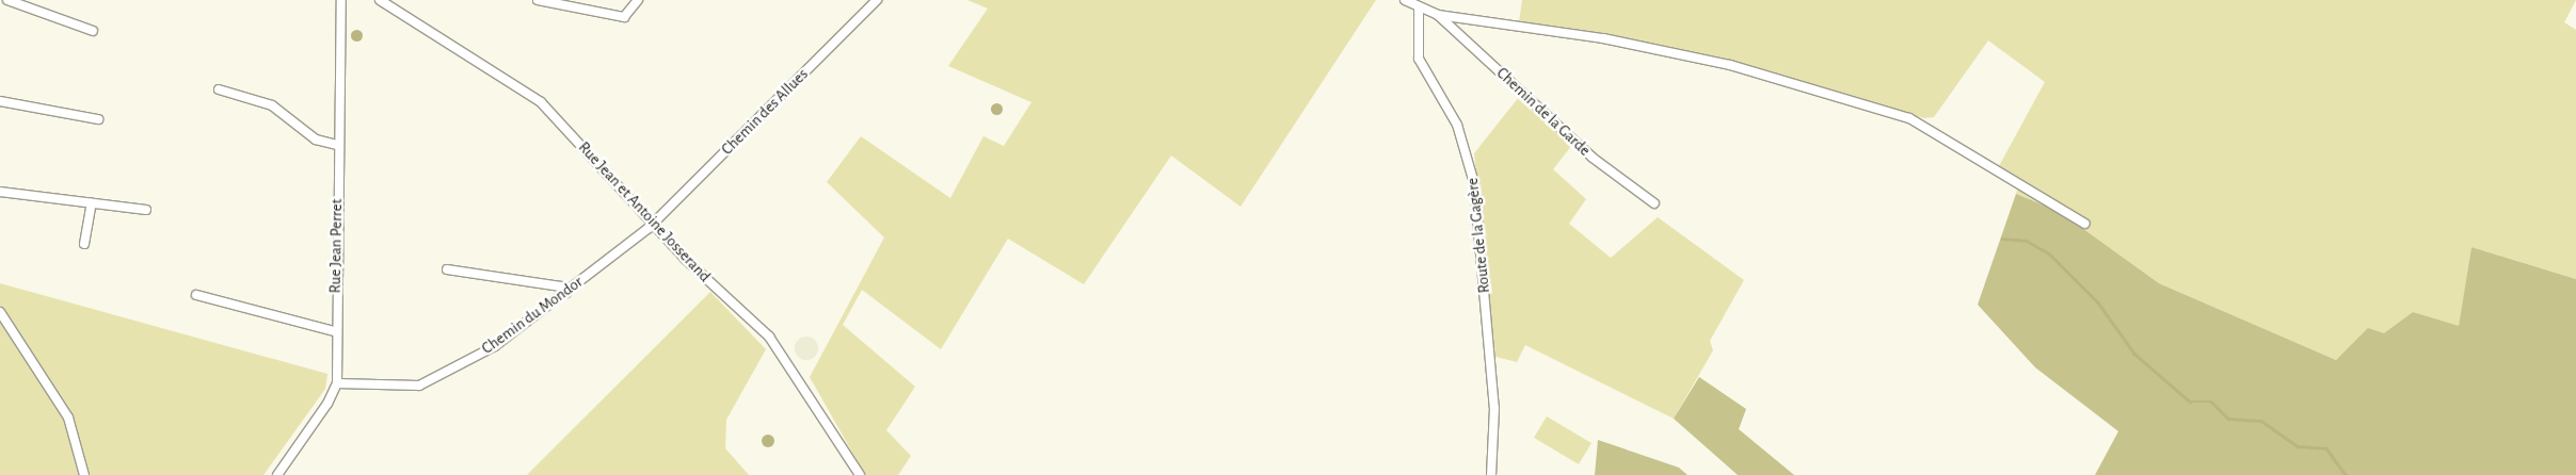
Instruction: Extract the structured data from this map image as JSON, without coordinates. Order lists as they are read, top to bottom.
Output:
{
  "streets": {
    "street": [
      "Chemin des Allues",
      "Chemin de la Garde",
      "Rue Jean et Antoine Josserand",
      "Route de la Gagère",
      "Rue Jean Perret",
      "Chemin du Mondor"
    ]
  },
  "crossings": [
    ["Chemin des Allues", "Rue Jean et Antoine Josserand"],
    ["Chemin des Allues", "Chemin du Mondor"],
    ["Rue Jean et Antoine Josserand", "Chemin du Mondor"],
    ["Rue Jean Perret", "Chemin du Mondor"]
  ]
}
